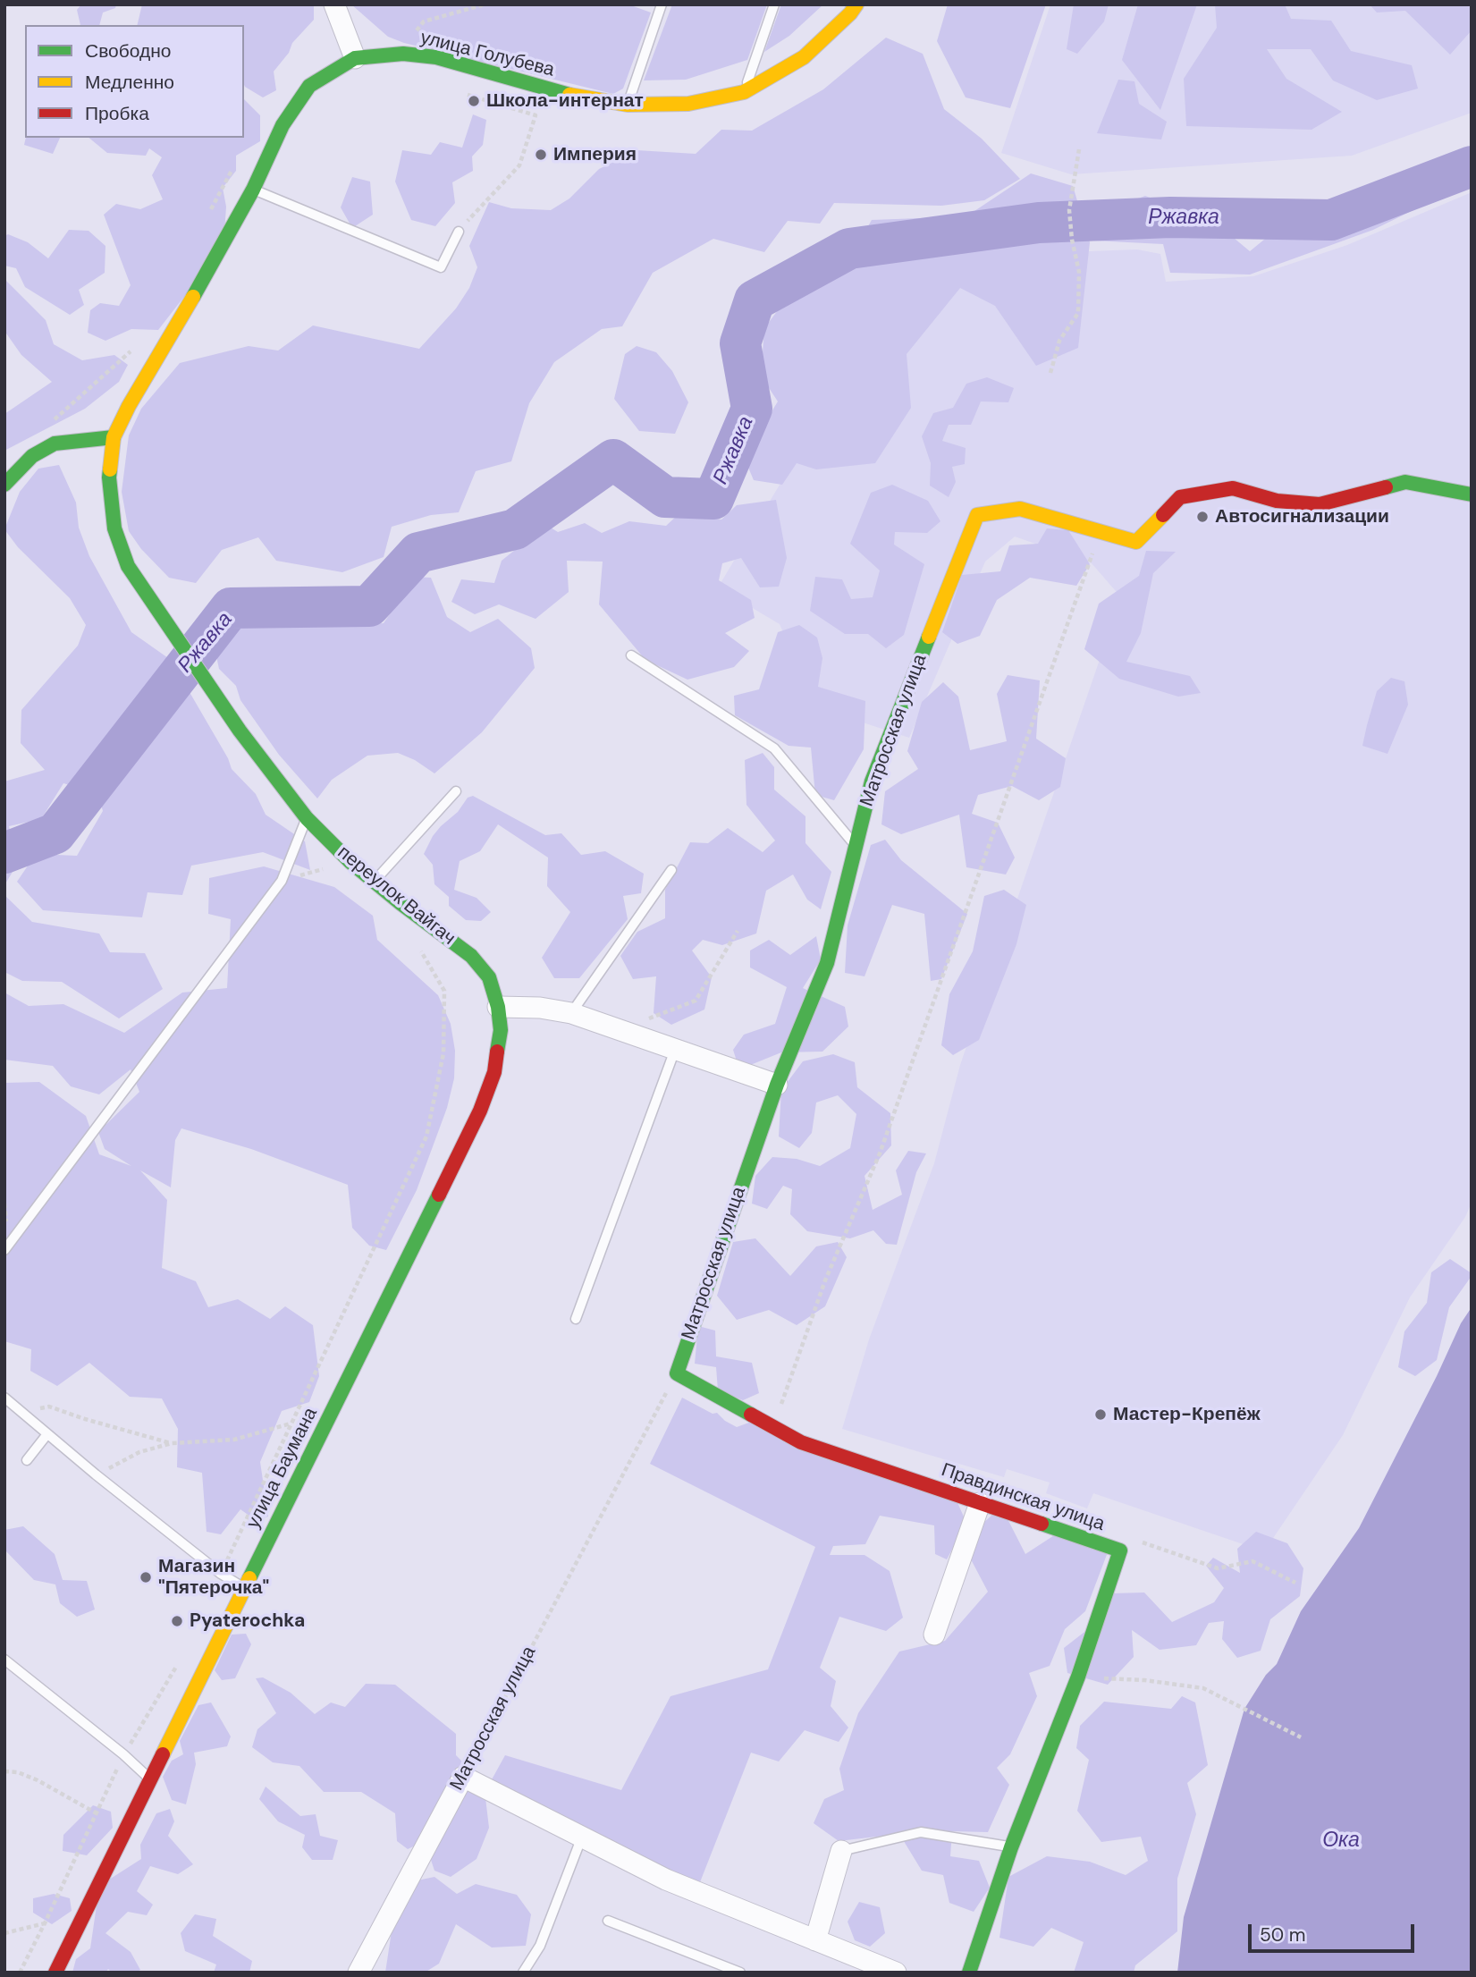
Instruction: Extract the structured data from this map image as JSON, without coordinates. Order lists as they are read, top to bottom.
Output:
{
  "streets": {
    "street": [
      "улица Голубева",
      "Матросская улица",
      "переулок Вайгач",
      "улица Баумана",
      "Правдинская улица"
    ]
  },
  "crossings": [
    ["улица Голубева", "переулок Вайгач"],
    ["Матросская улица", "Правдинская улица"],
    ["переулок Вайгач", "улица Баумана"]
  ],
  "water": ["Ржавка", "Ока"],
  "places": [
    "Школа-интернат",
    "Империя",
    "Автосигнализации",
    "Мастер-Крепёж",
    "Магазин \"Пятерочка\"",
    "Pyaterochka"
  ],
  "legend": ["Свободно", "Медленно", "Пробка"],
  "scale_bar": "50 m"
}
